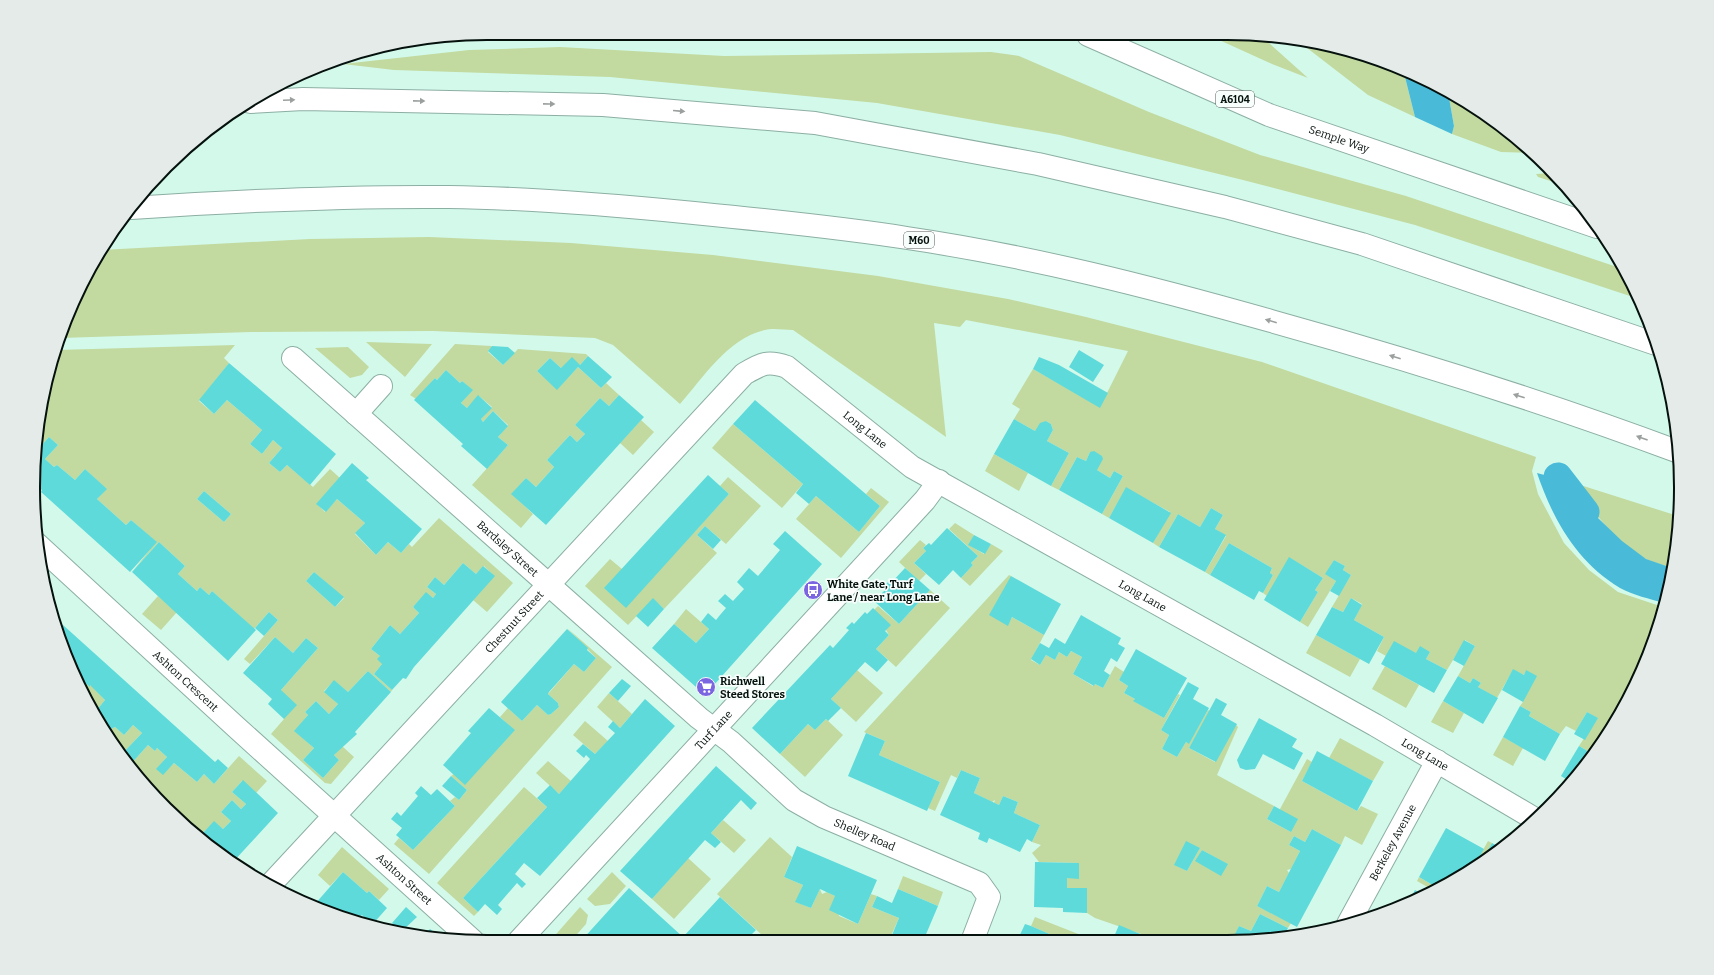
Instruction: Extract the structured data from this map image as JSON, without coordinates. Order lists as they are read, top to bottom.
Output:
{
  "streets": {
    "main road": [
      "A6104",
      "Semple Way",
      "M60",
      "Long Lane",
      "Bardsley Street",
      "Chestnut Street",
      "Ashton Crescent",
      "Turf Lane",
      "Shelley Road",
      "Berkeley Avenue",
      "Ashton Street"
    ]
  },
  "crossings": [
    ["Long Lane", "Chestnut Street"],
    ["Long Lane", "Turf Lane"],
    ["Long Lane", "Berkeley Avenue"],
    ["Bardsley Street", "Chestnut Street"],
    ["Bardsley Street", "Turf Lane"],
    ["Bardsley Street", "Shelley Road"],
    ["Chestnut Street", "Ashton Crescent"],
    ["Chestnut Street", "Ashton Street"],
    ["Ashton Crescent", "Ashton Street"],
    ["Turf Lane", "Shelley Road"]
  ],
  "places": {
    "bus stop": ["White Gate, Turf Lane / near Long Lane"],
    "supermarket": ["Richwell Steed Stores"]
  }
}
